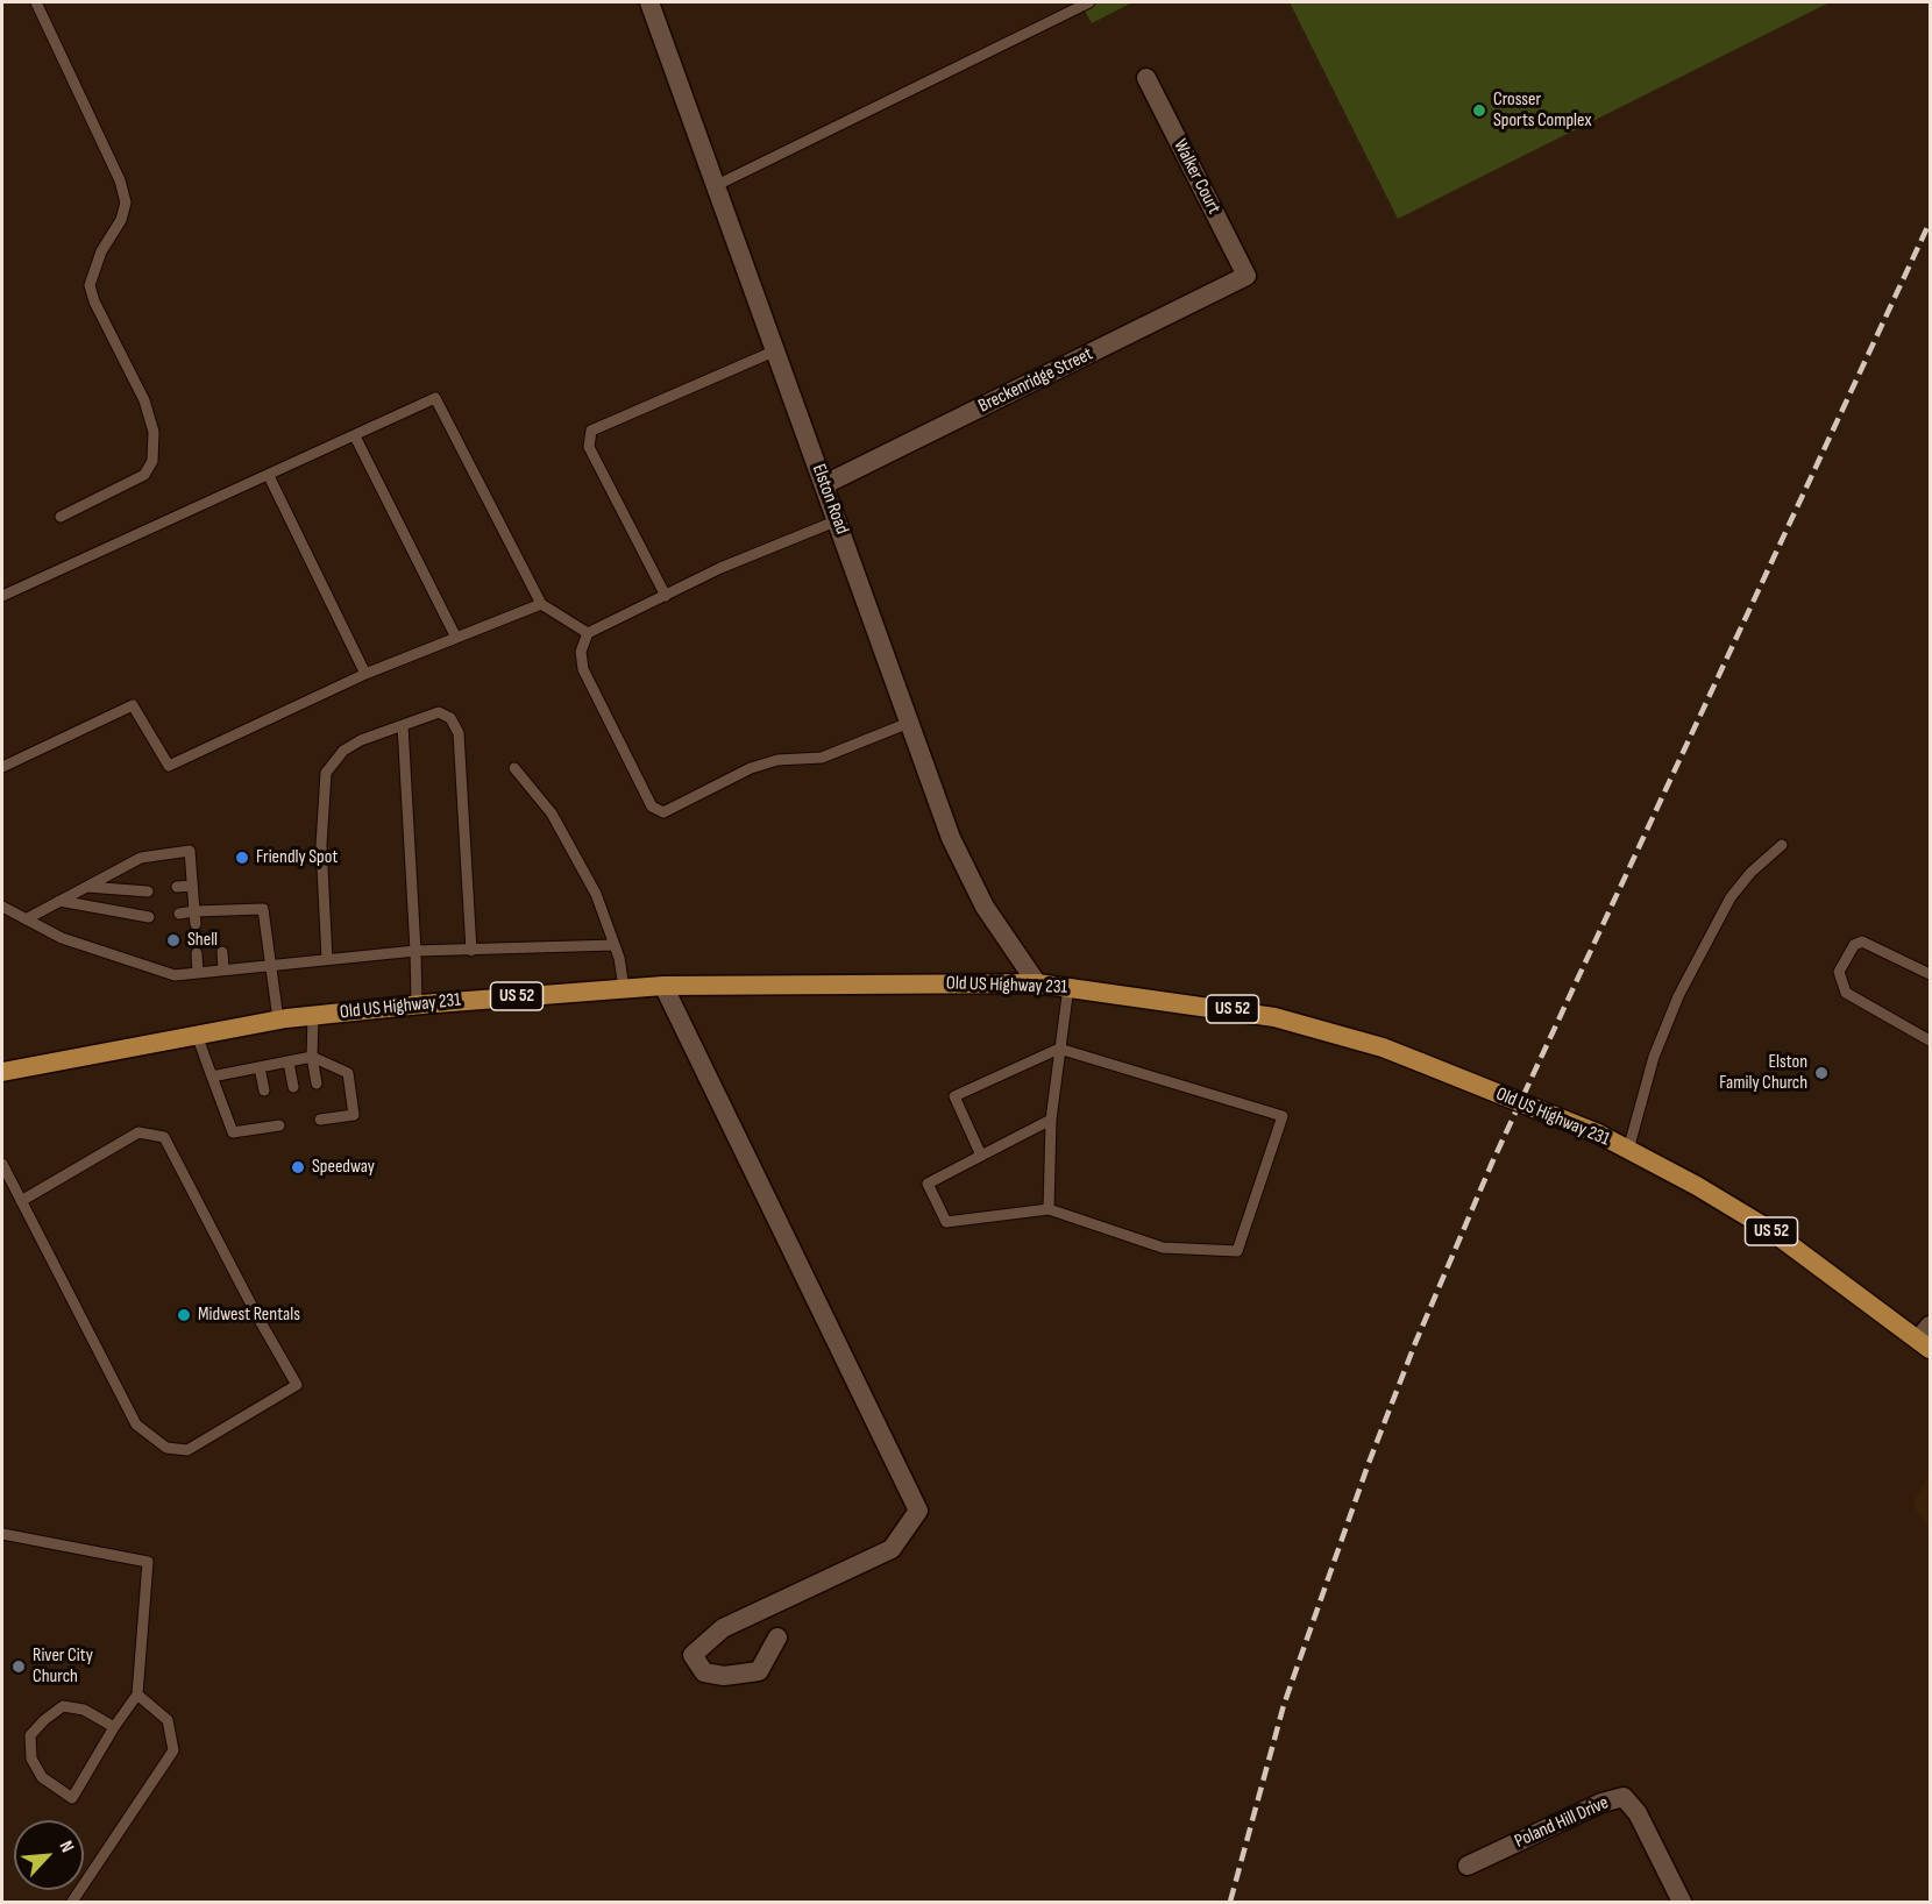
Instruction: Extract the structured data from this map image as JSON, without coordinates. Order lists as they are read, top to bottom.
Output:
{
  "streets": {
    "main road": ["Old US Highway 231", "US 52"],
    "street": [
      "Walker Court",
      "Breckenridge Street",
      "Elston Road",
      "Poland Hill Drive"
    ]
  },
  "crossings": [
    ["Walker Court", "Breckenridge Street"],
    ["Breckenridge Street", "Elston Road"],
    ["Elston Road", "Old US Highway 231"]
  ],
  "places": [
    "Crosser Sports Complex",
    "Friendly Spot",
    "Shell",
    "Elston Family Church",
    "Speedway",
    "Midwest Rentals",
    "River City Church"
  ],
  "north": "top right"
}
